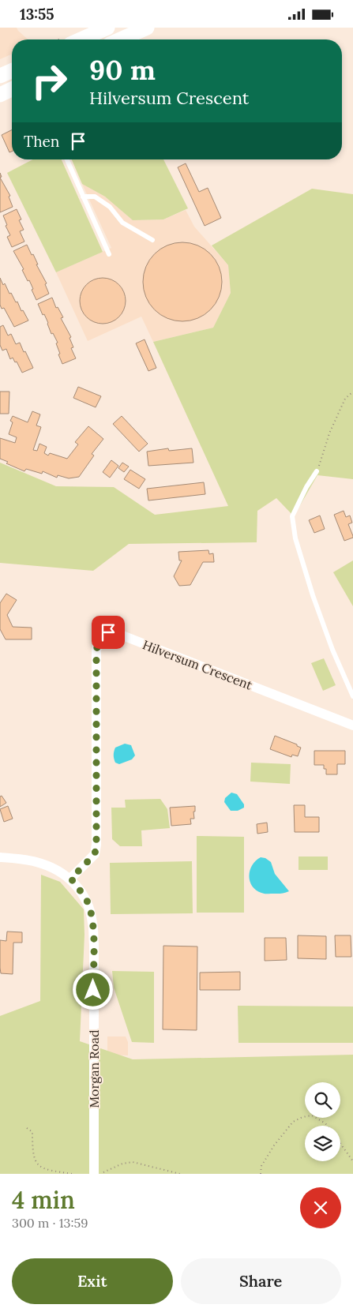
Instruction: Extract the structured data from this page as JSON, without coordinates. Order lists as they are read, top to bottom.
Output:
{
  "streets": {
    "street": ["Hilversum Crescent", "Morgan Road"]
  },
  "crossings": [
    ["Hilversum Crescent", "Morgan Road"]
  ],
  "page": {
    "status": "13:55",
    "turn": ["90 m", "Hilversum Crescent"],
    "then": "Then",
    "heading": ["4 min", "300 m · 13:59"],
    "buttons": ["Exit", "Share"]
  }
}
